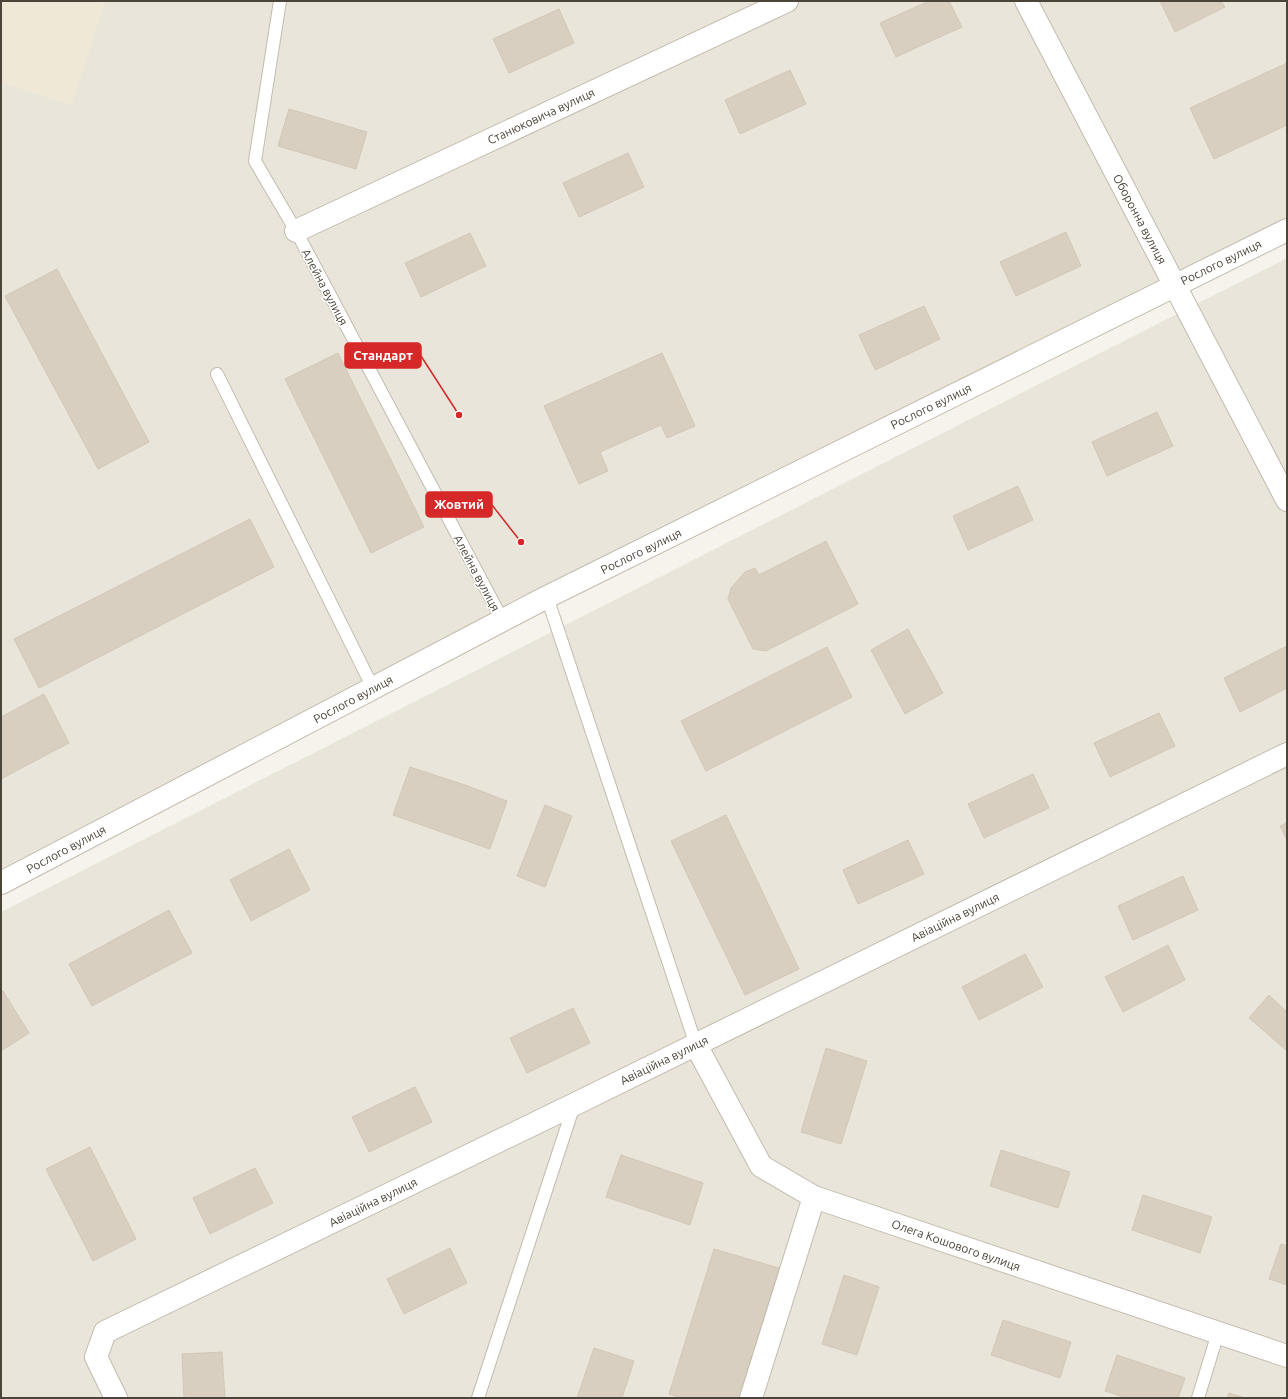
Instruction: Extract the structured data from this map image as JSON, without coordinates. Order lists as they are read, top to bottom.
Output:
{
  "streets": {
    "street": [
      "Станюковича вулиця",
      "Оборонна вулиця",
      "Рослого вулиця",
      "Авіаційна вулиця",
      "Олега Кошового вулиця"
    ],
    "lane": ["Алейна вулиця"]
  },
  "crossings": [
    ["Станюковича вулиця", "Алейна вулиця"],
    ["Оборонна вулиця", "Рослого вулиця"],
    ["Рослого вулиця", "Алейна вулиця"],
    ["Авіаційна вулиця", "Олега Кошового вулиця"]
  ],
  "places": ["Стандарт", "Жовтий"]
}
